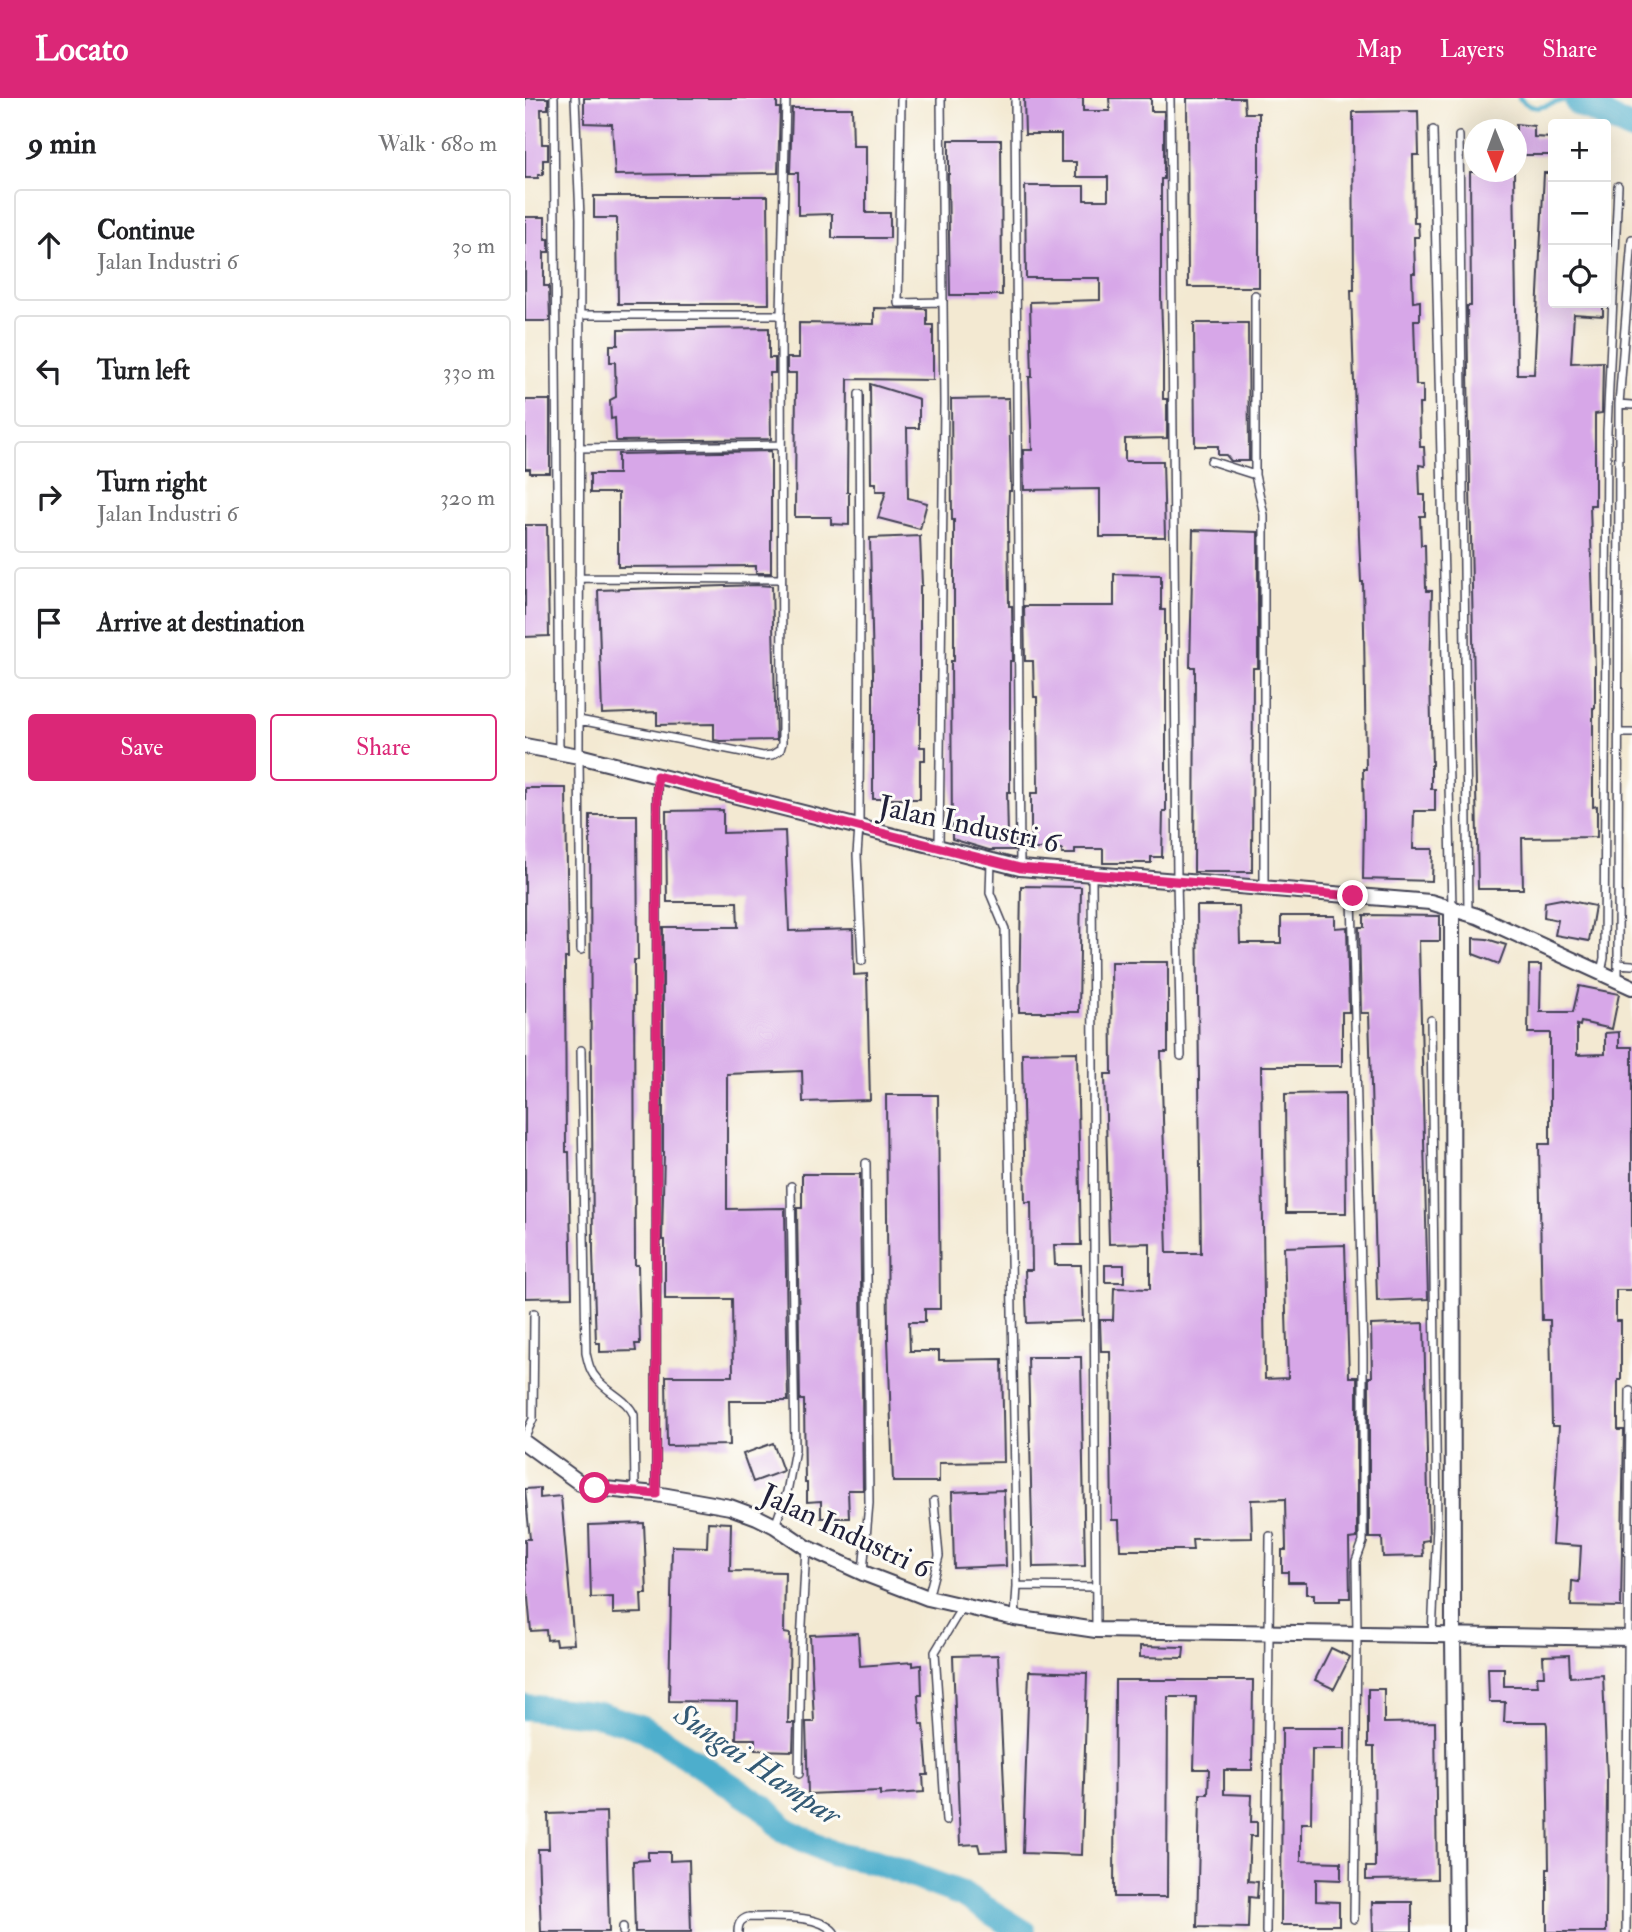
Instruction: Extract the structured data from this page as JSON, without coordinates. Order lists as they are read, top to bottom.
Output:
{
  "streets": {
    "street": ["Jalan Industri 6"]
  },
  "water": ["Sungai Hampar"],
  "north": "bottom",
  "page": {
    "header": "Locato",
    "nav": ["Map", "Layers", "Share"],
    "heading": ["9 min", "Walk · 680 m"],
    "map_buttons": ["+", "−"],
    "list": [
      ["Continue", "Jalan Industri 6", "30 m"],
      ["Turn left", "330 m"],
      ["Turn right", "Jalan Industri 6", "320 m"],
      "Arrive at destination"
    ],
    "buttons": ["Save", "Share"]
  }
}
